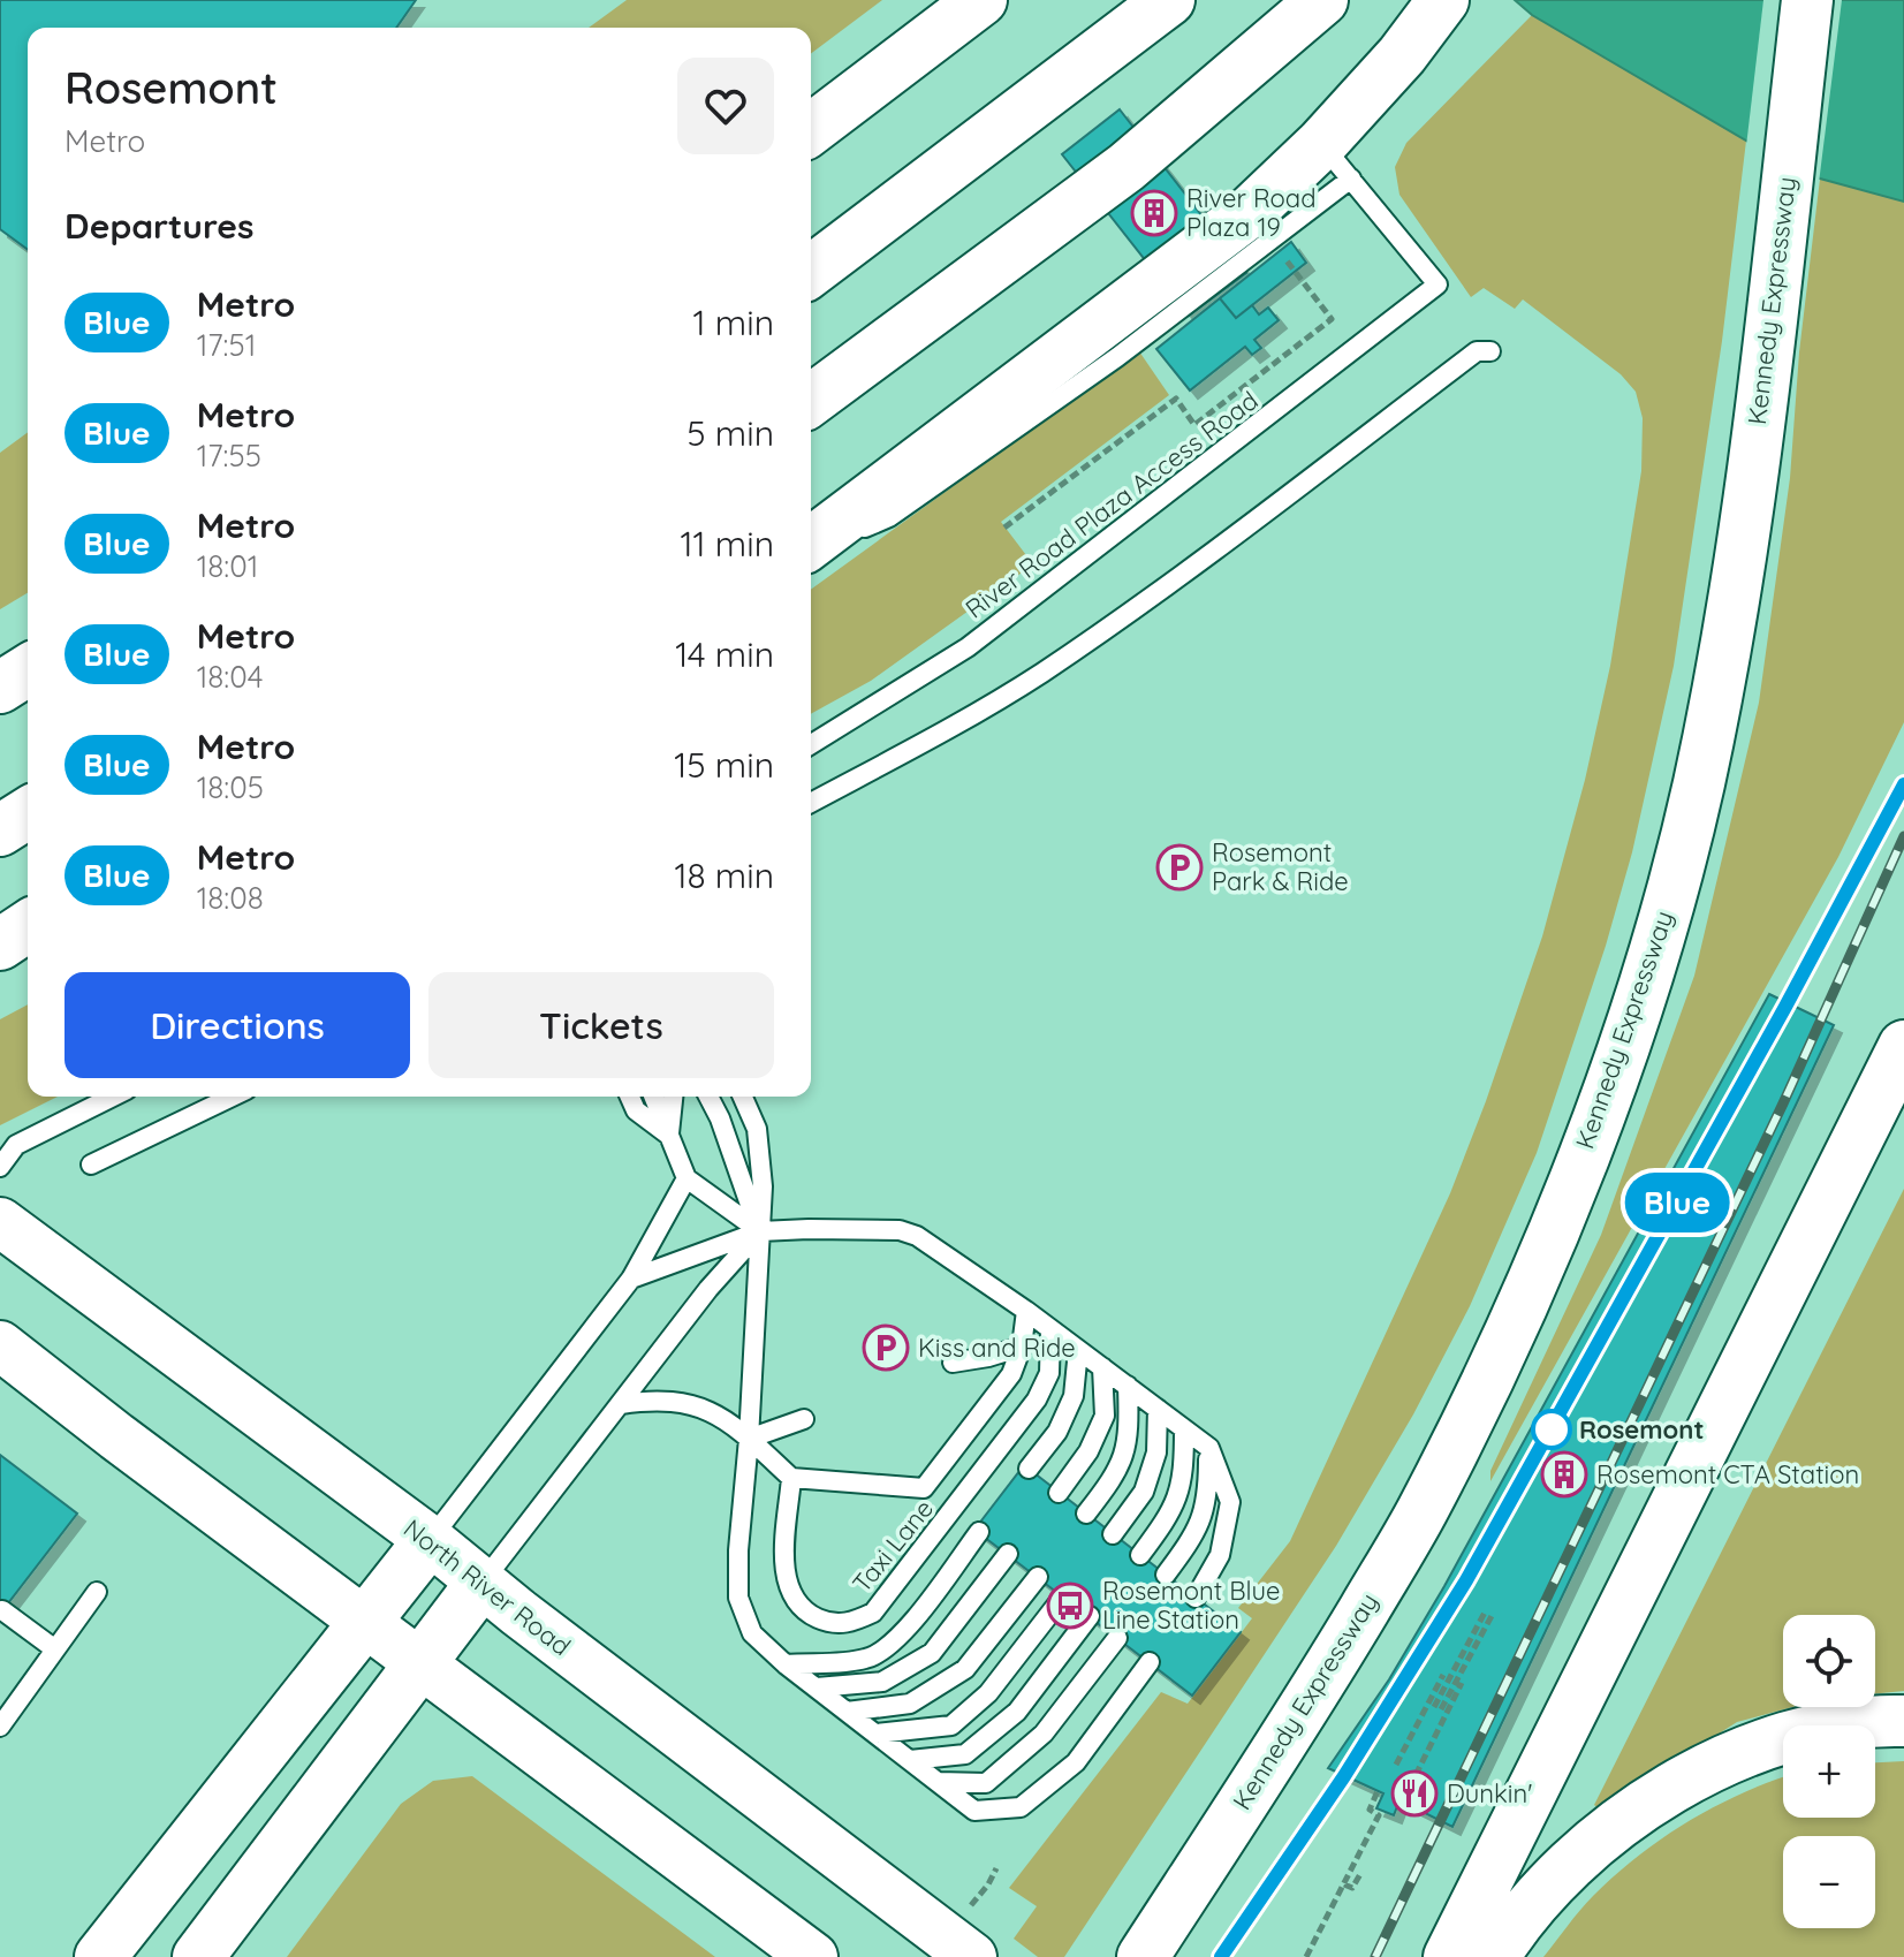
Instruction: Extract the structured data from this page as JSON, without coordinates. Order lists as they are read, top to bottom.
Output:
{
  "streets": {
    "highway": ["Kennedy Expressway"],
    "main road": ["North River Road"],
    "lane": ["River Road Plaza Access Road", "Taxi Lane"]
  },
  "places": {
    "building": ["River Road Plaza 19", "Rosemont CTA Station"],
    "parking": ["Rosemont Park & Ride", "Kiss and Ride"],
    "other": ["Rosemont"],
    "bus stop": ["Rosemont Blue Line Station"],
    "restaurant": ["Dunkin'"]
  },
  "lines": ["metro line Blue"],
  "page": {
    "on_map": "Blue",
    "heading": [
      ["Rosemont", "Metro"],
      "Departures"
    ],
    "list": [
      {
        "mark": "Blue",
        "name": "Metro",
        "note": "17:51",
        "value": "1 min"
      },
      {
        "mark": "Blue",
        "name": "Metro",
        "note": "17:55",
        "value": "5 min"
      },
      {
        "mark": "Blue",
        "name": "Metro",
        "note": "18:01",
        "value": "11 min"
      },
      {
        "mark": "Blue",
        "name": "Metro",
        "note": "18:04",
        "value": "14 min"
      },
      {
        "mark": "Blue",
        "name": "Metro",
        "note": "18:05",
        "value": "15 min"
      },
      {
        "mark": "Blue",
        "name": "Metro",
        "note": "18:08",
        "value": "18 min"
      }
    ],
    "buttons": ["Directions", "Tickets"],
    "map_buttons": ["+", "−"]
  }
}
